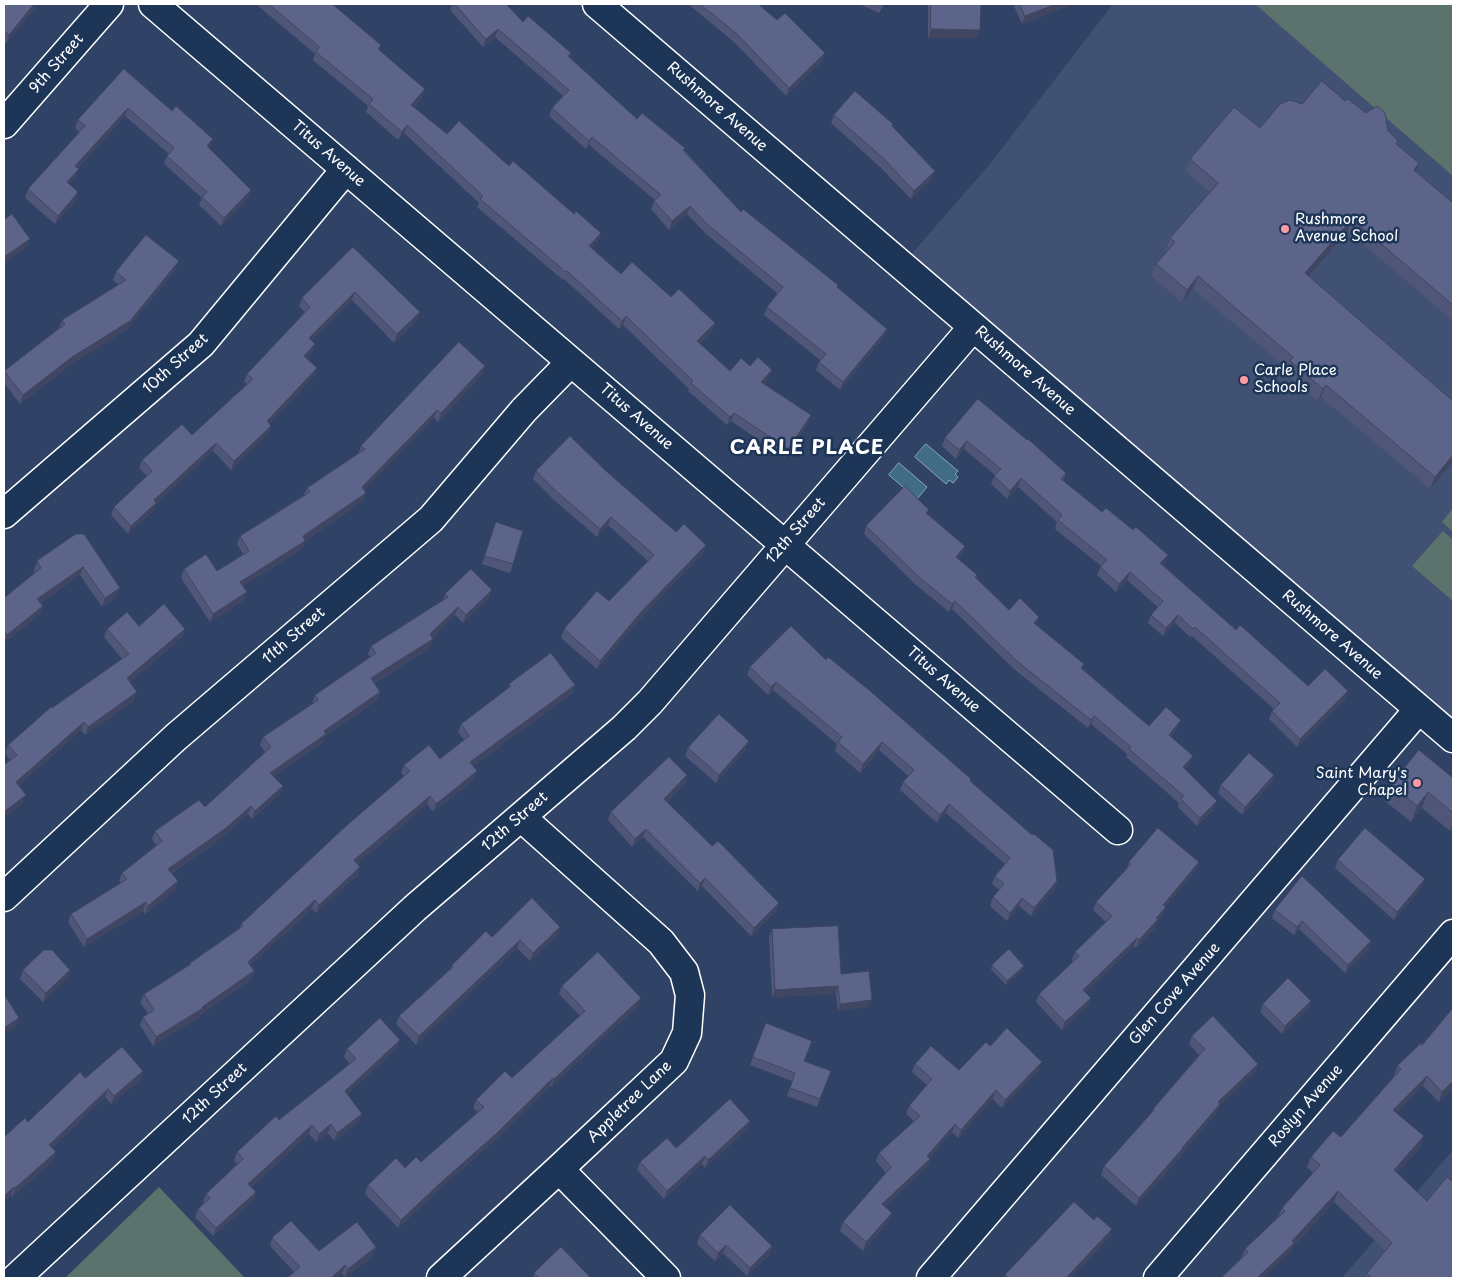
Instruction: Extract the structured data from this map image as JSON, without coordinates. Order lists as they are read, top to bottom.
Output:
{
  "streets": {
    "street": [
      "9th Street",
      "Rushmore Avenue",
      "Titus Avenue",
      "10th Street",
      "12th Street",
      "11th Street",
      "Glen Cove Avenue",
      "Appletree Lane",
      "Roslyn Avenue"
    ]
  },
  "crossings": [
    ["Rushmore Avenue", "12th Street"],
    ["Rushmore Avenue", "Glen Cove Avenue"],
    ["Titus Avenue", "10th Street"],
    ["Titus Avenue", "12th Street"],
    ["Titus Avenue", "11th Street"],
    ["12th Street", "Appletree Lane"]
  ],
  "districts": ["CARLE PLACE"],
  "places": ["Rushmore Avenue School", "Carle Place Schools", "Saint Mary's Chapel"]
}
